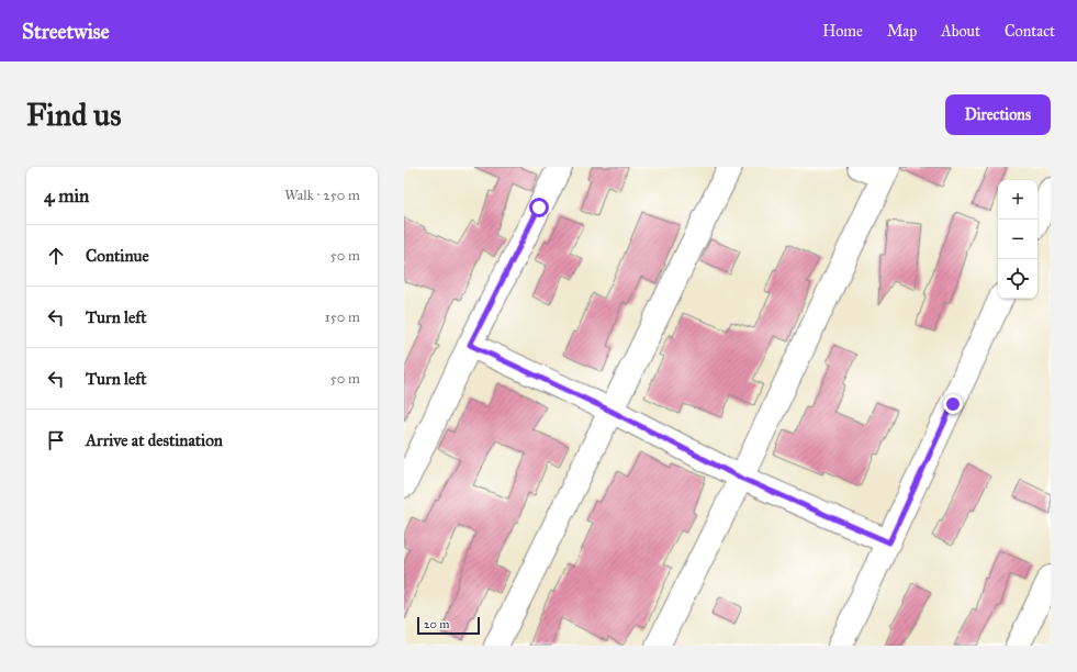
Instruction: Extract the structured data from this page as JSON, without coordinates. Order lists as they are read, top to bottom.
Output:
{
  "scale_bar": "20 m",
  "page": {
    "header": "Streetwise",
    "nav": [
      "Home",
      "Map",
      "About",
      "Contact"
    ],
    "buttons": "Directions",
    "title": "Find us",
    "heading": ["4 min", "Walk · 250 m"],
    "map_buttons": ["+", "−"],
    "list": [
      ["Continue", "50 m"],
      ["Turn left", "150 m"],
      ["Turn left", "50 m"],
      "Arrive at destination"
    ],
    "scale": "20 m"
  }
}
